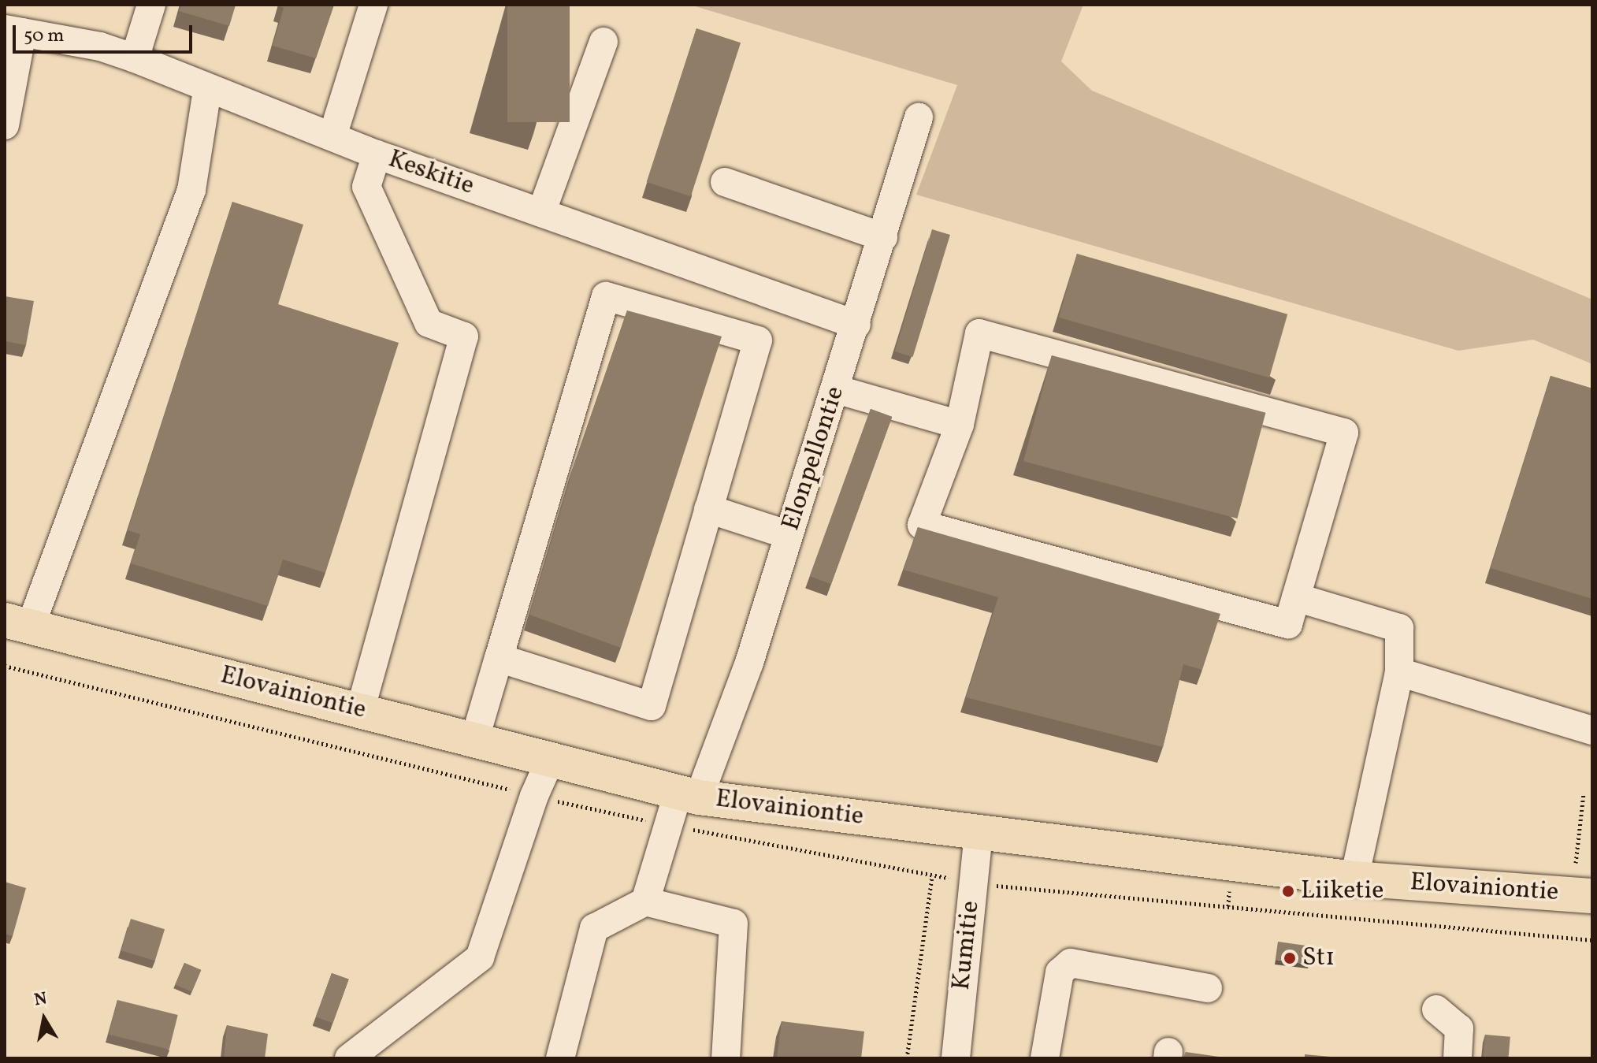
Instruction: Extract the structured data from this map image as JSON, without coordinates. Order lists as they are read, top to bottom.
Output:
{
  "streets": {
    "main road": ["Elovainiontie"],
    "street": ["Keskitie", "Elonpellontie", "Kumitie"]
  },
  "crossings": [
    ["Keskitie", "Elonpellontie"],
    ["Elonpellontie", "Elovainiontie"],
    ["Elovainiontie", "Kumitie"]
  ],
  "places": ["Liiketie", "St1"],
  "scale_bar": "50 m",
  "north": "top"
}
